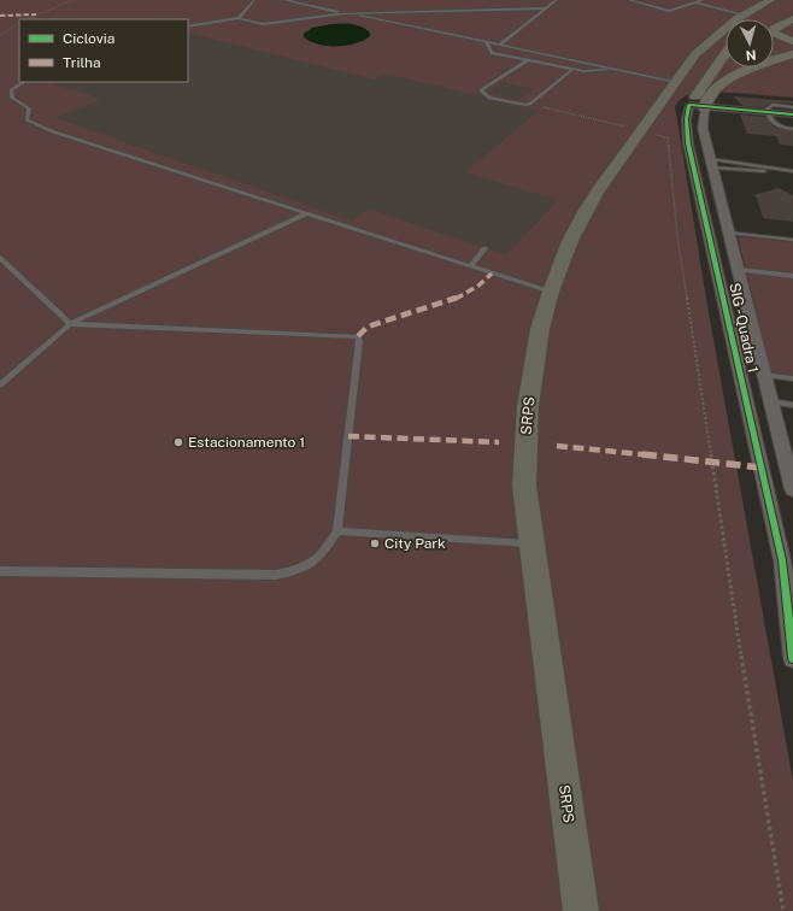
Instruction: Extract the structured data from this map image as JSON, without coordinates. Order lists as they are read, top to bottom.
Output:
{
  "streets": {
    "main road": ["SRPS"],
    "street": ["SIG - Quadra 1"]
  },
  "places": ["Estacionamento 1", "City Park"],
  "legend": ["Ciclovia", "Trilha"],
  "north": "bottom"
}
